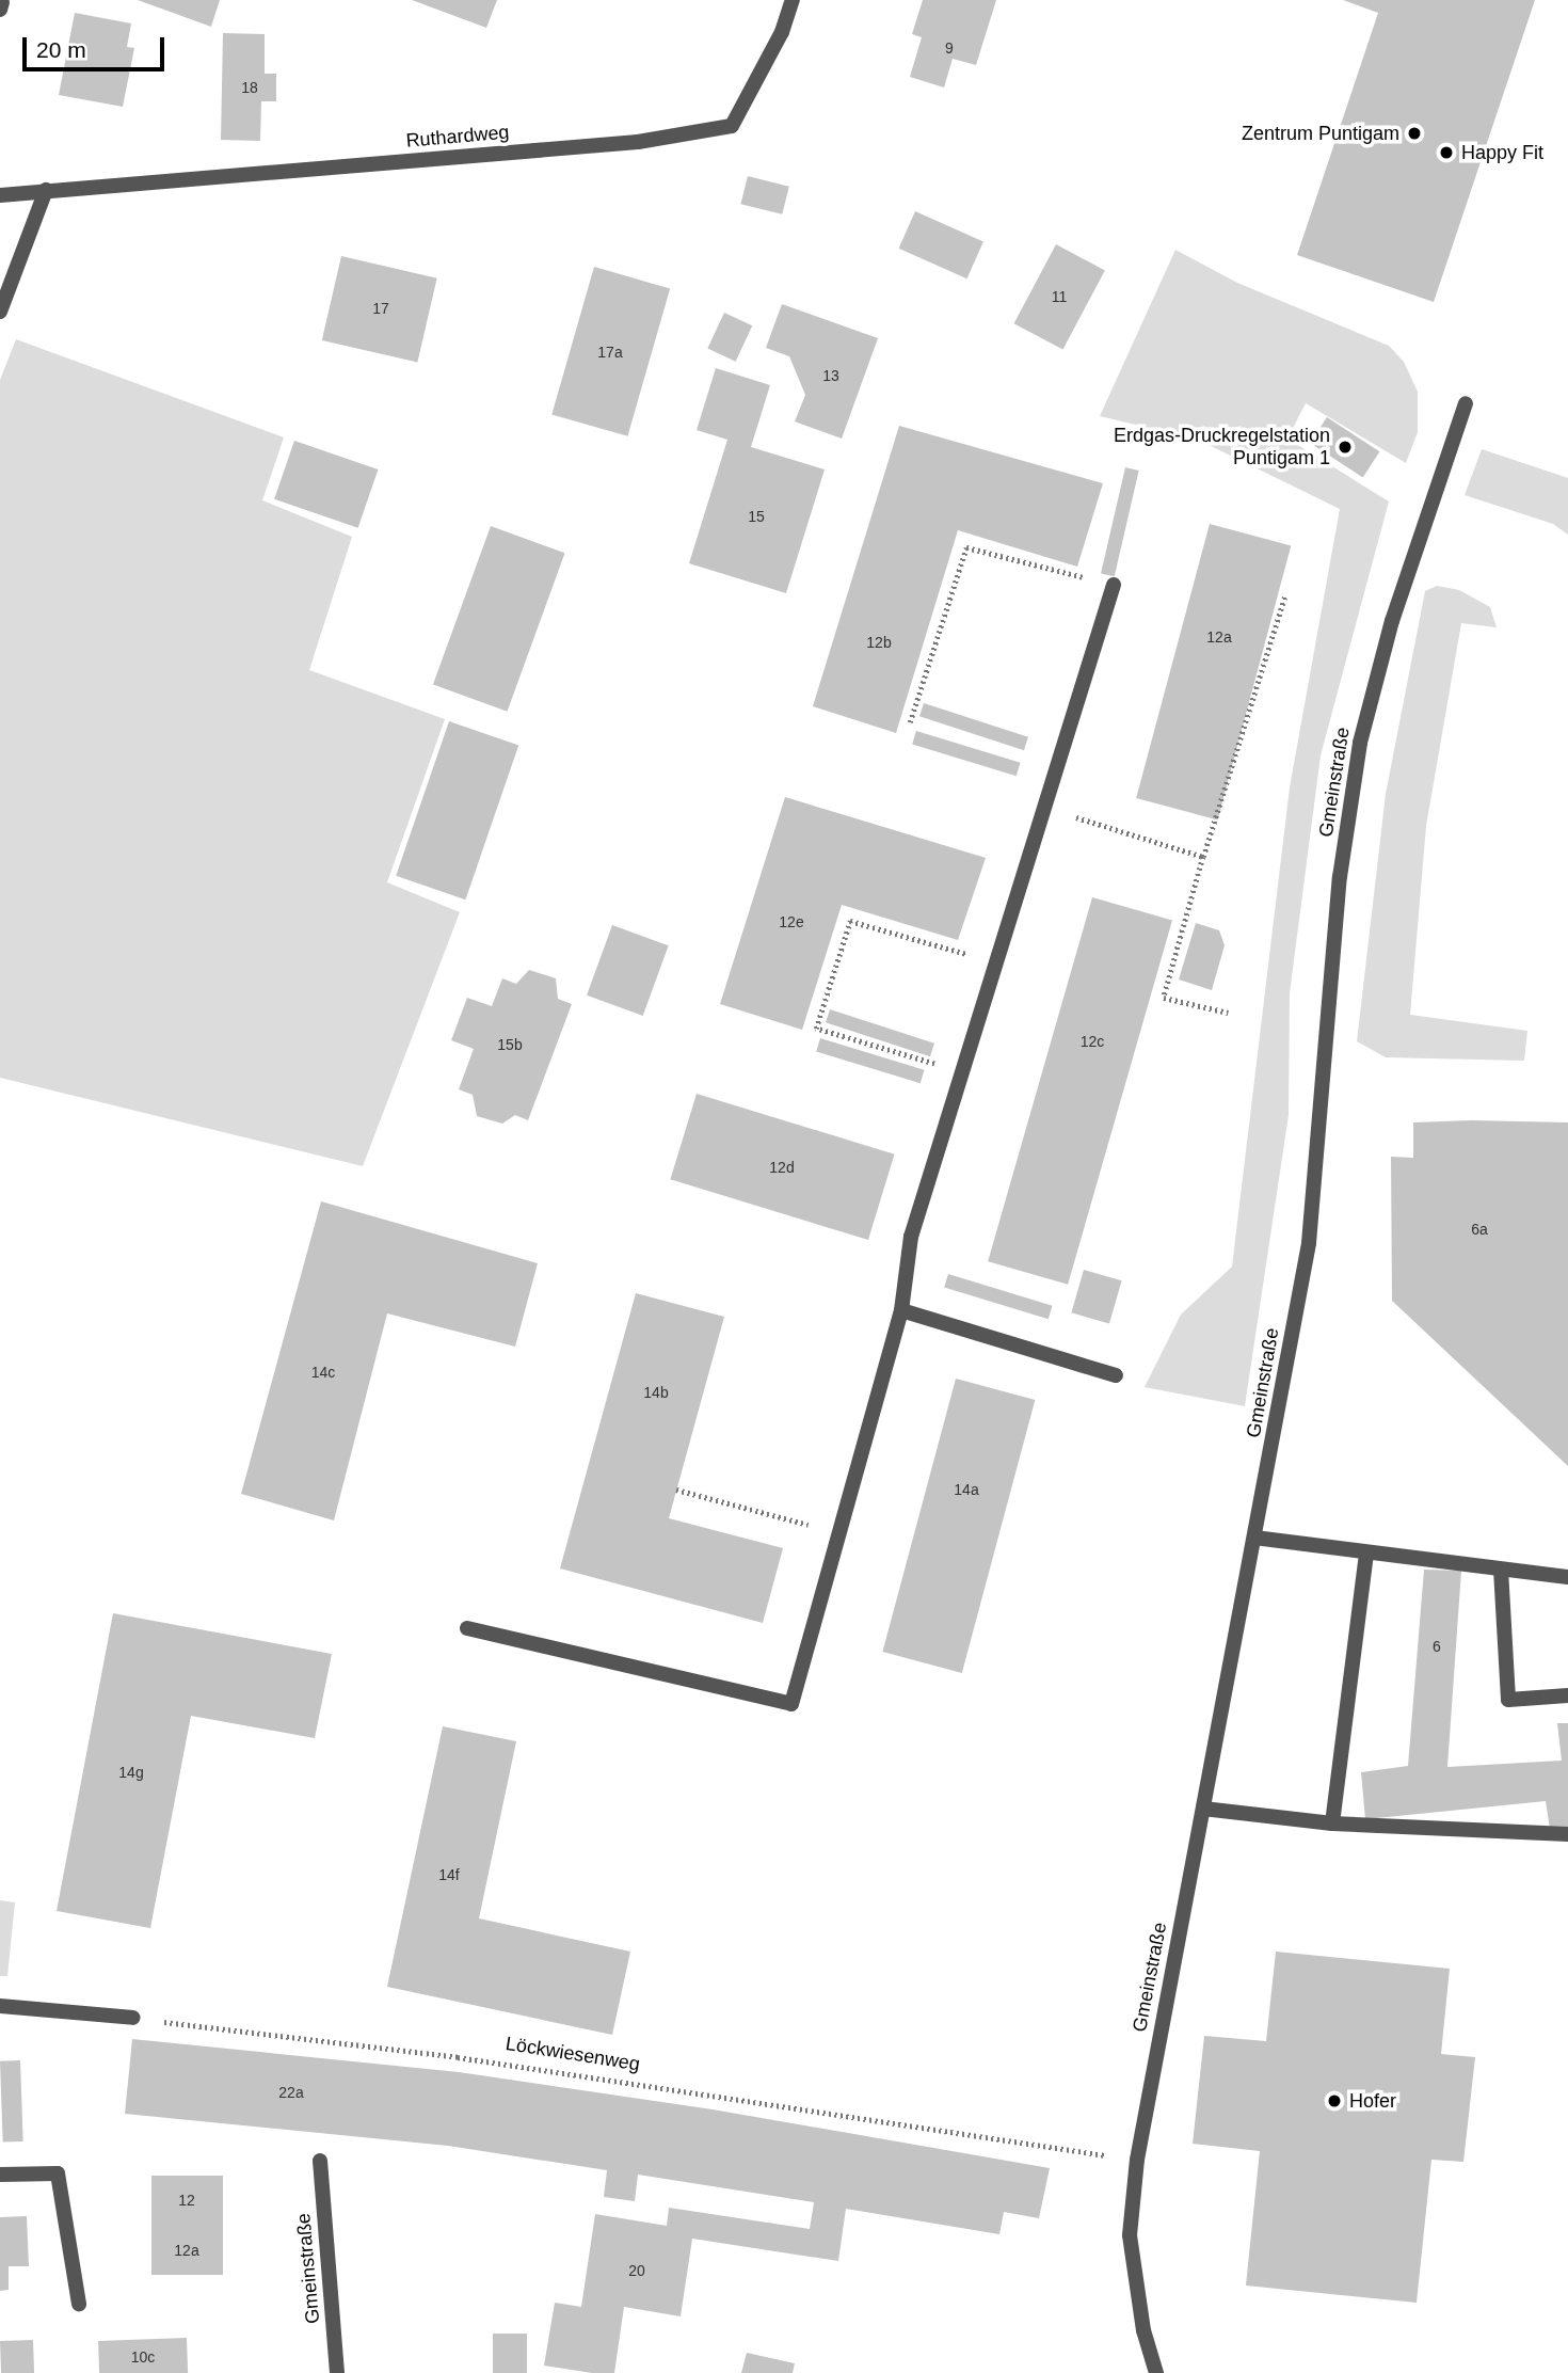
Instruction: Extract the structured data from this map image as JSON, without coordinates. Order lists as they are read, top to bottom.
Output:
{
  "streets": {
    "street": ["Ruthardweg", "Gmeinstraße"],
    "path": ["Löckwiesenweg"]
  },
  "crossings": [
    ["Gmeinstraße", "Löckwiesenweg"]
  ],
  "places": [
    "Zentrum Puntigam",
    "Happy Fit",
    "Erdgas-Druckregelstation Puntigam 1",
    "Hofer"
  ],
  "house_numbers": [
    "9",
    "18",
    "11",
    "17",
    "17a",
    "13",
    "15",
    "12a",
    "12b",
    "12e",
    "12c",
    "15b",
    "12d",
    "6a",
    "14c",
    "14b",
    "14a",
    "6",
    "14g",
    "14f",
    "22a",
    "12",
    "12a",
    "20",
    "10c"
  ],
  "scale_bar": "20 m"
}
